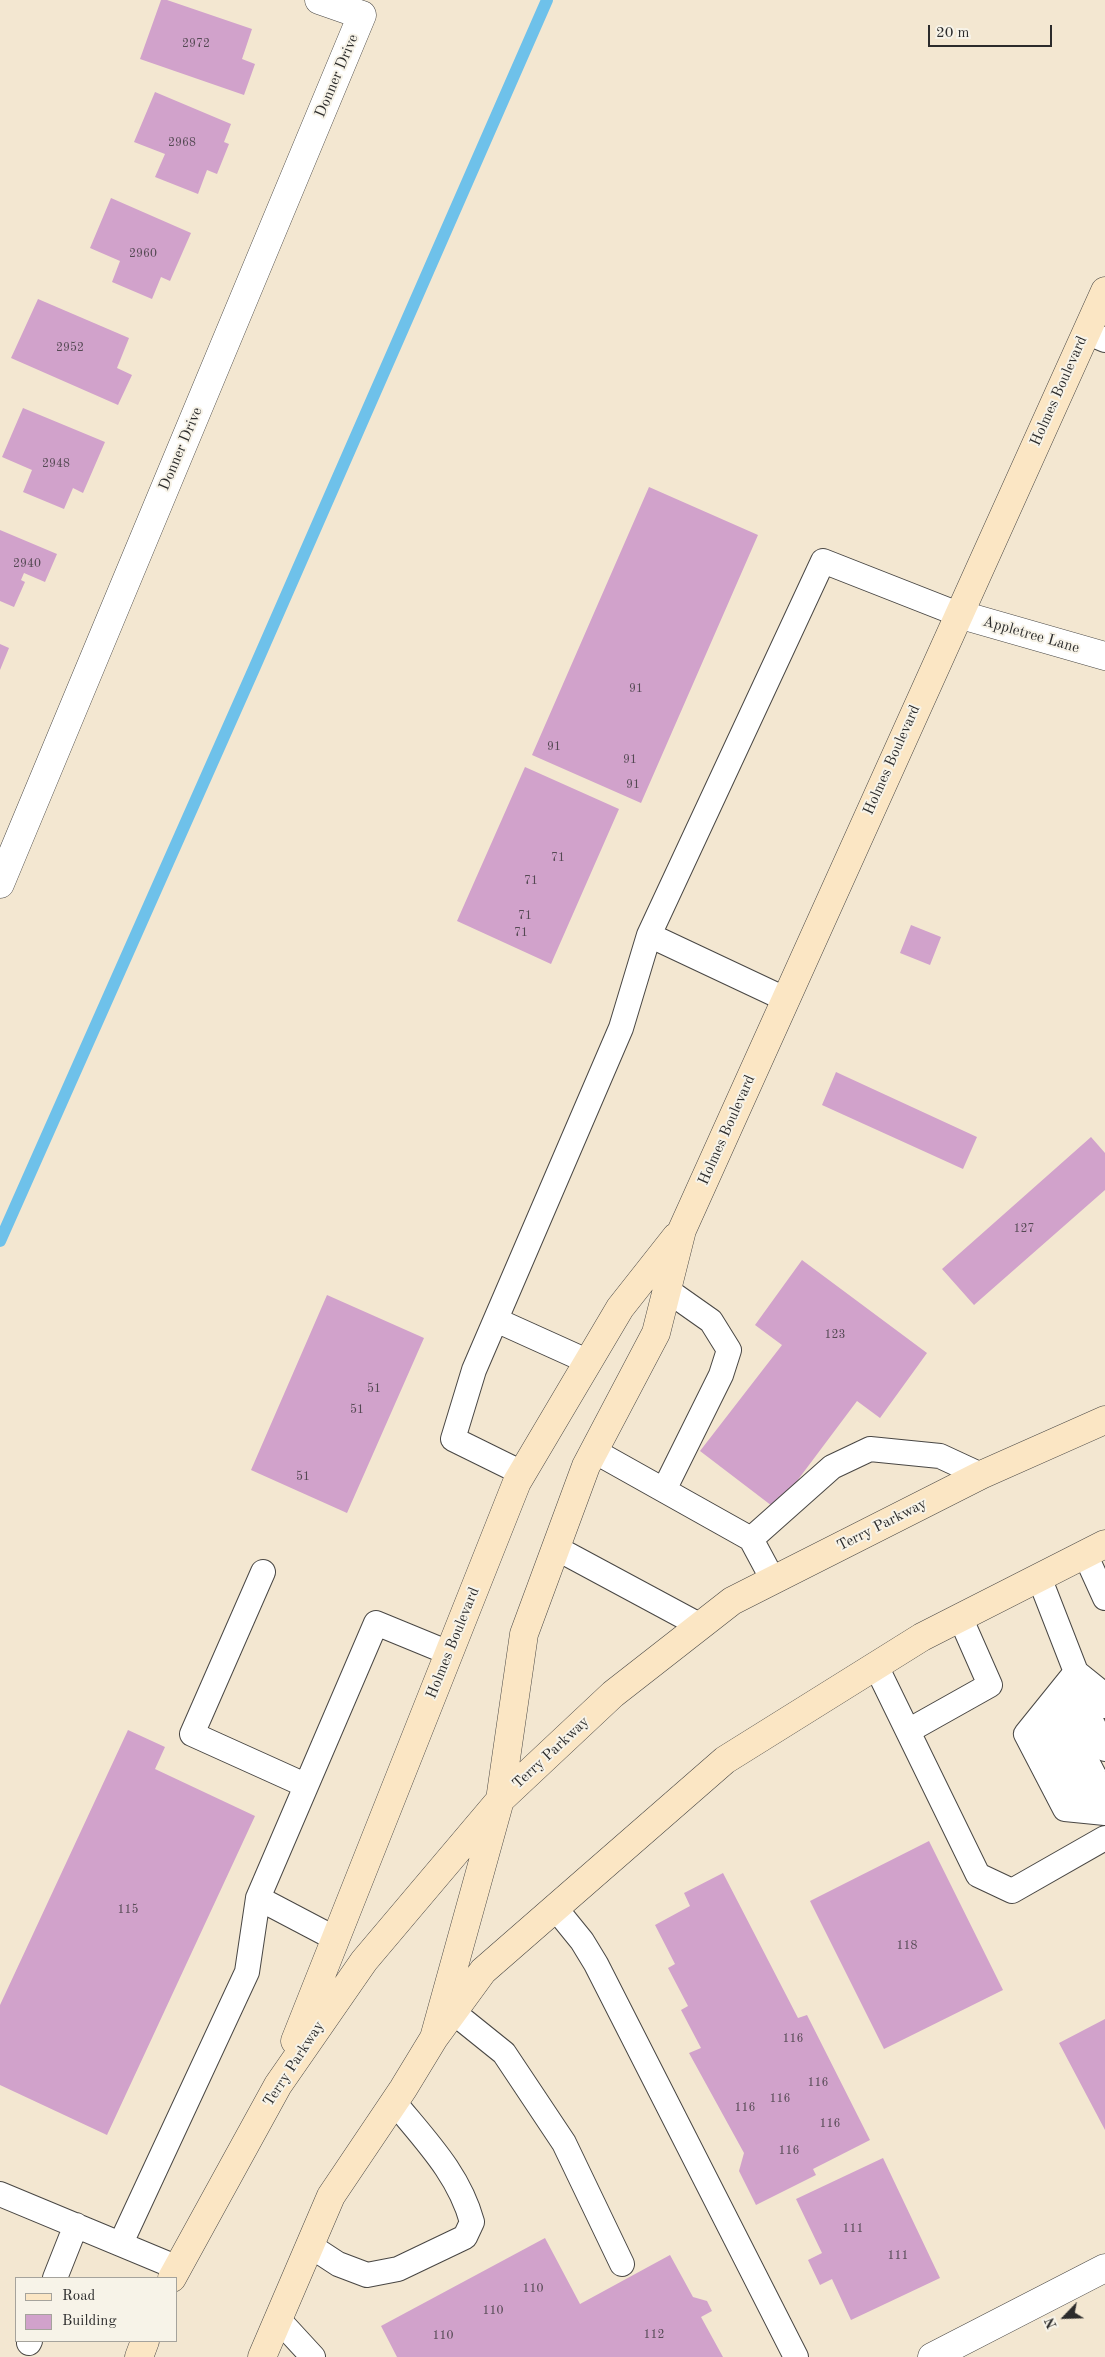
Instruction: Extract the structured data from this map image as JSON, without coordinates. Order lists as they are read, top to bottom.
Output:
{
  "streets": {
    "street": [
      "Donner Drive",
      "Holmes Boulevard",
      "Appletree Lane",
      "Terry Parkway"
    ]
  },
  "crossings": [
    ["Holmes Boulevard", "Appletree Lane"],
    ["Holmes Boulevard", "Terry Parkway"]
  ],
  "house_numbers": [
    "2972",
    "2968",
    "2960",
    "2952",
    "2948",
    "2940",
    "91",
    "91",
    "91",
    "91",
    "71",
    "71",
    "71",
    "71",
    "127",
    "123",
    "51",
    "51",
    "51",
    "115",
    "118",
    "116",
    "116",
    "116",
    "116",
    "116",
    "116",
    "111",
    "111",
    "110",
    "110",
    "112",
    "110"
  ],
  "legend": ["Road", "Building"],
  "scale_bar": "20 m",
  "north": "bottom left"
}
